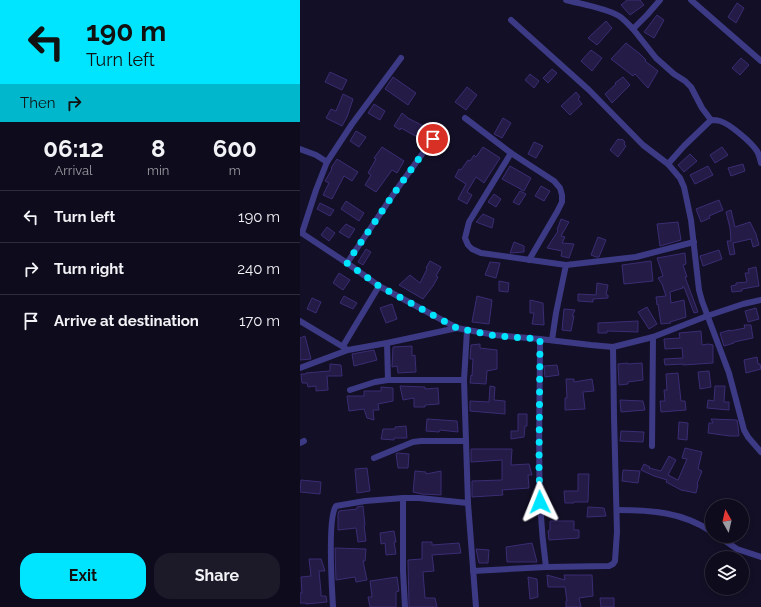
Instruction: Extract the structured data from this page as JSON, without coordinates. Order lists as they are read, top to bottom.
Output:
{
  "north": "top",
  "page": {
    "turn": ["190 m", "Turn left"],
    "then": "Then",
    "eta": [
      "06:12",
      "Arrival",
      "8",
      "min",
      "600",
      "m"
    ],
    "list": [
      {
        "name": "Turn left",
        "value": "190 m"
      },
      {
        "name": "Turn right",
        "value": "240 m"
      },
      {
        "name": "Arrive at destination",
        "value": "170 m"
      }
    ],
    "buttons": ["Exit", "Share"]
  }
}
